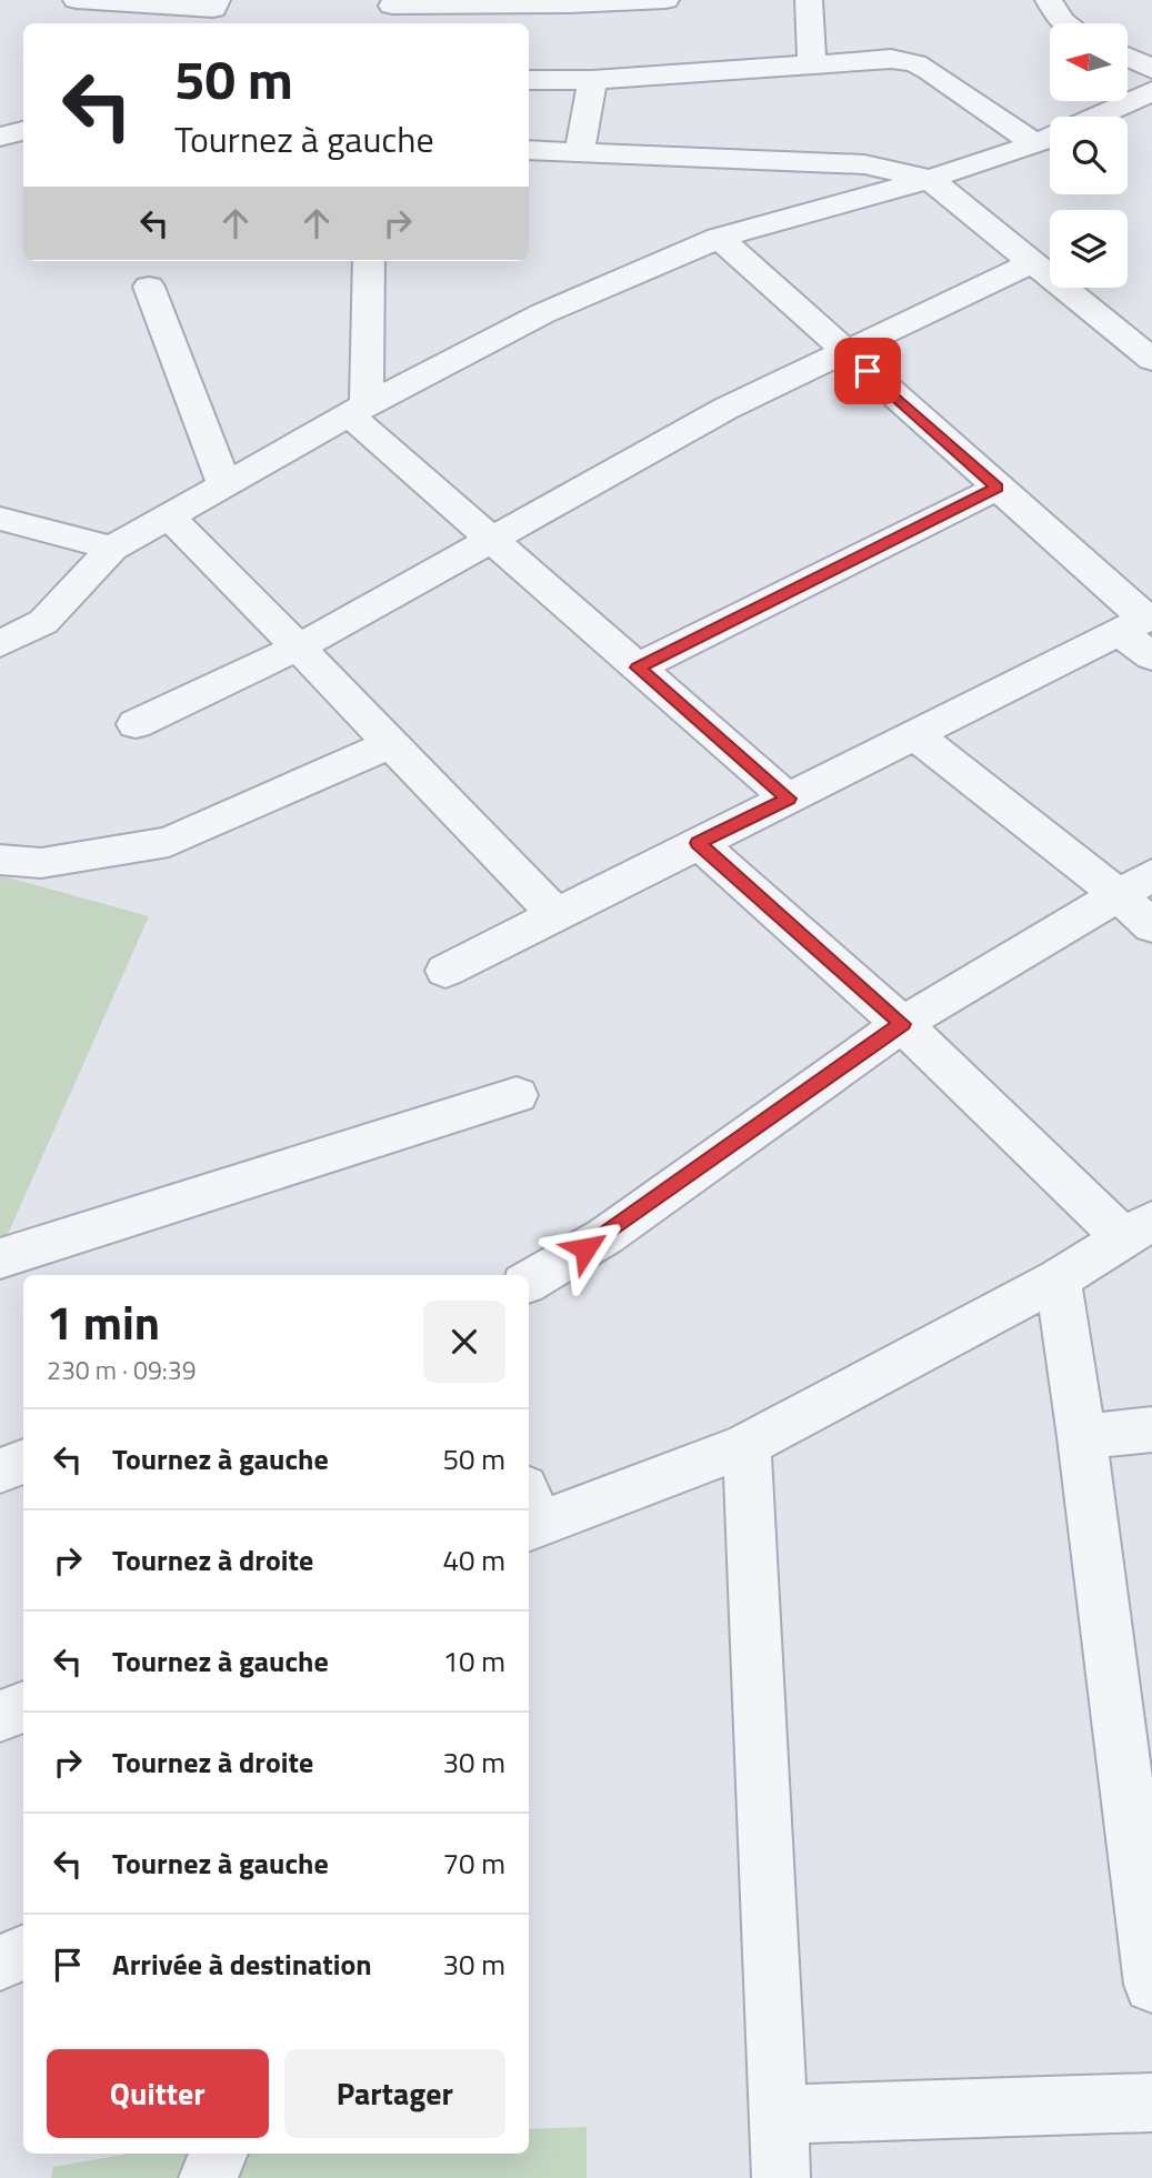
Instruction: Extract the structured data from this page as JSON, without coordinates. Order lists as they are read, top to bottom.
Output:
{
  "north": "left",
  "page": {
    "turn": ["50 m", "Tournez à gauche"],
    "heading": ["1 min", "230 m · 09:39"],
    "list": [
      {
        "name": "Tournez à gauche",
        "value": "50 m"
      },
      {
        "name": "Tournez à droite",
        "value": "40 m"
      },
      {
        "name": "Tournez à gauche",
        "value": "10 m"
      },
      {
        "name": "Tournez à droite",
        "value": "30 m"
      },
      {
        "name": "Tournez à gauche",
        "value": "70 m"
      },
      {
        "name": "Arrivée à destination",
        "value": "30 m"
      }
    ],
    "buttons": ["Quitter", "Partager"]
  }
}
